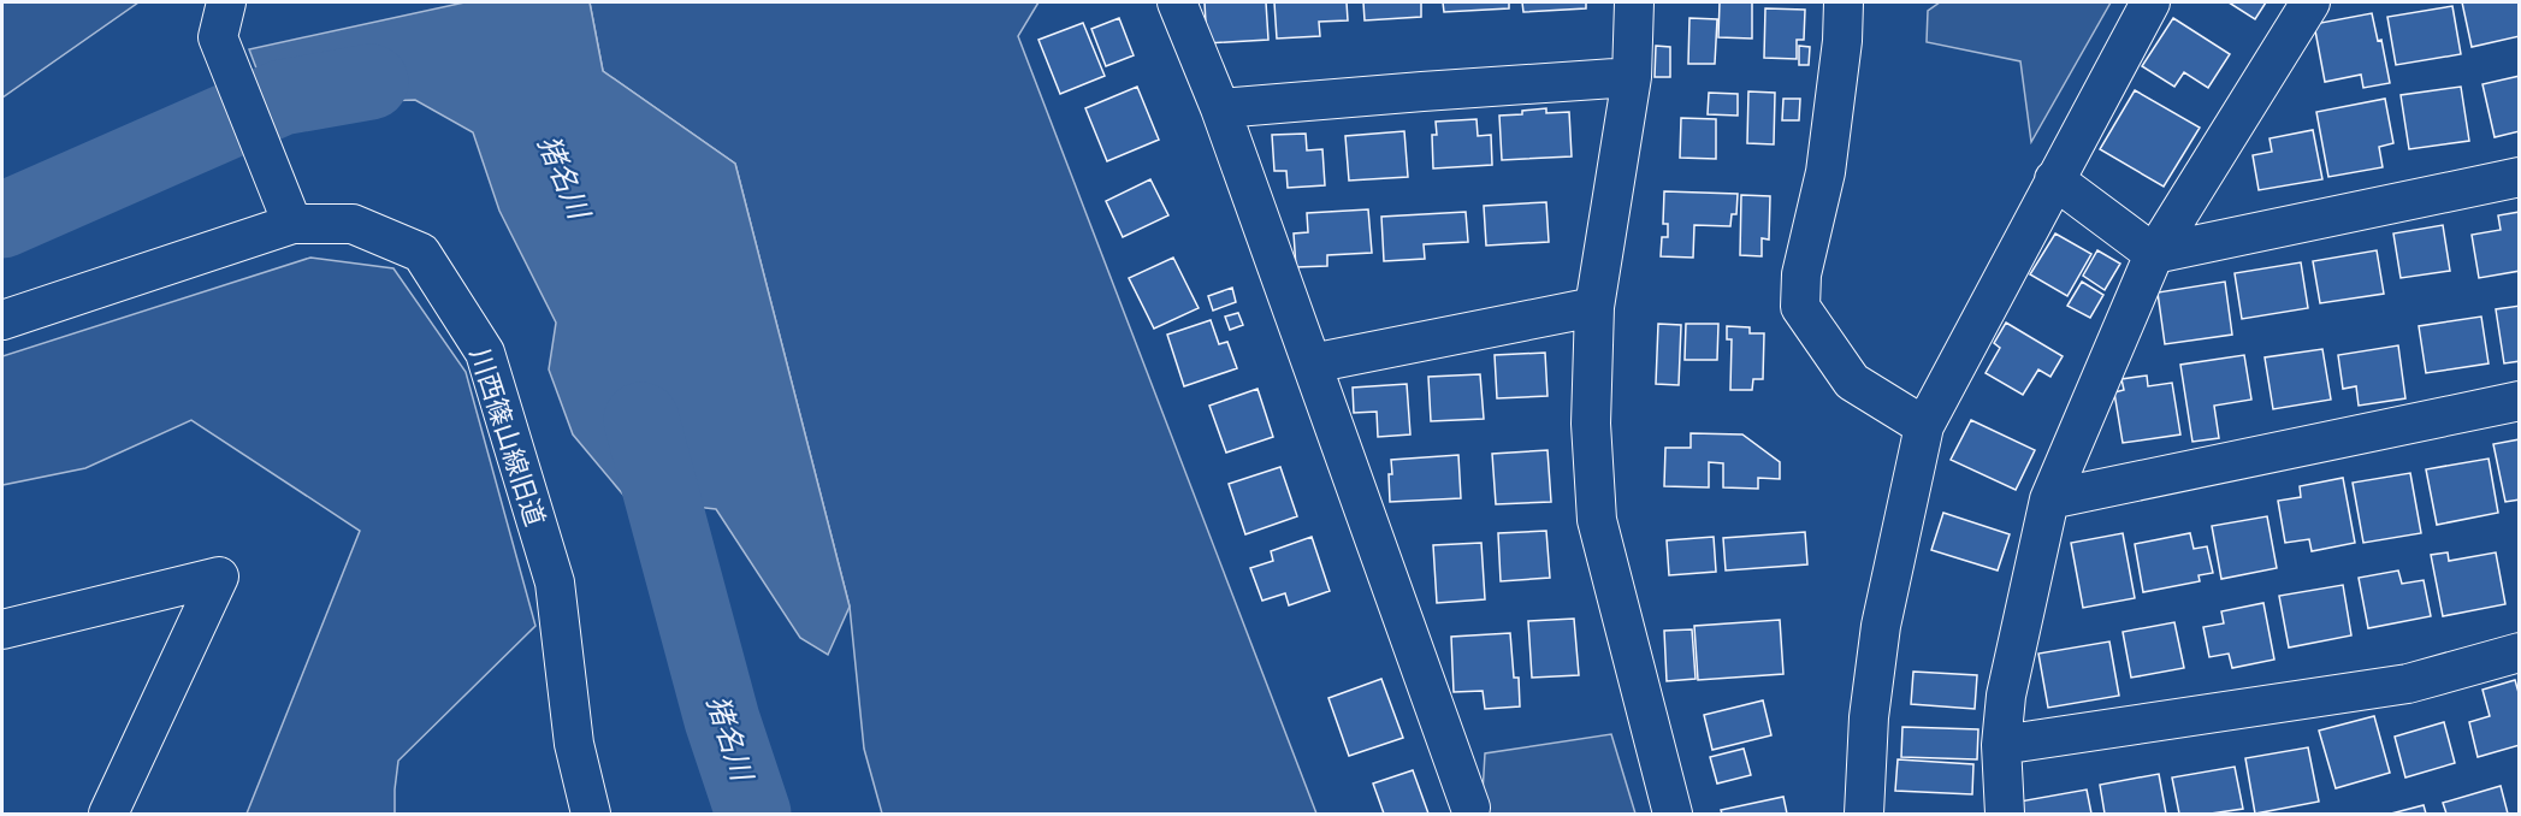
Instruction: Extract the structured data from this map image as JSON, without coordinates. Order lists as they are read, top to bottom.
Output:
{
  "streets": {
    "street": ["川西篠山線旧道"]
  },
  "water": ["猪名川"]
}
